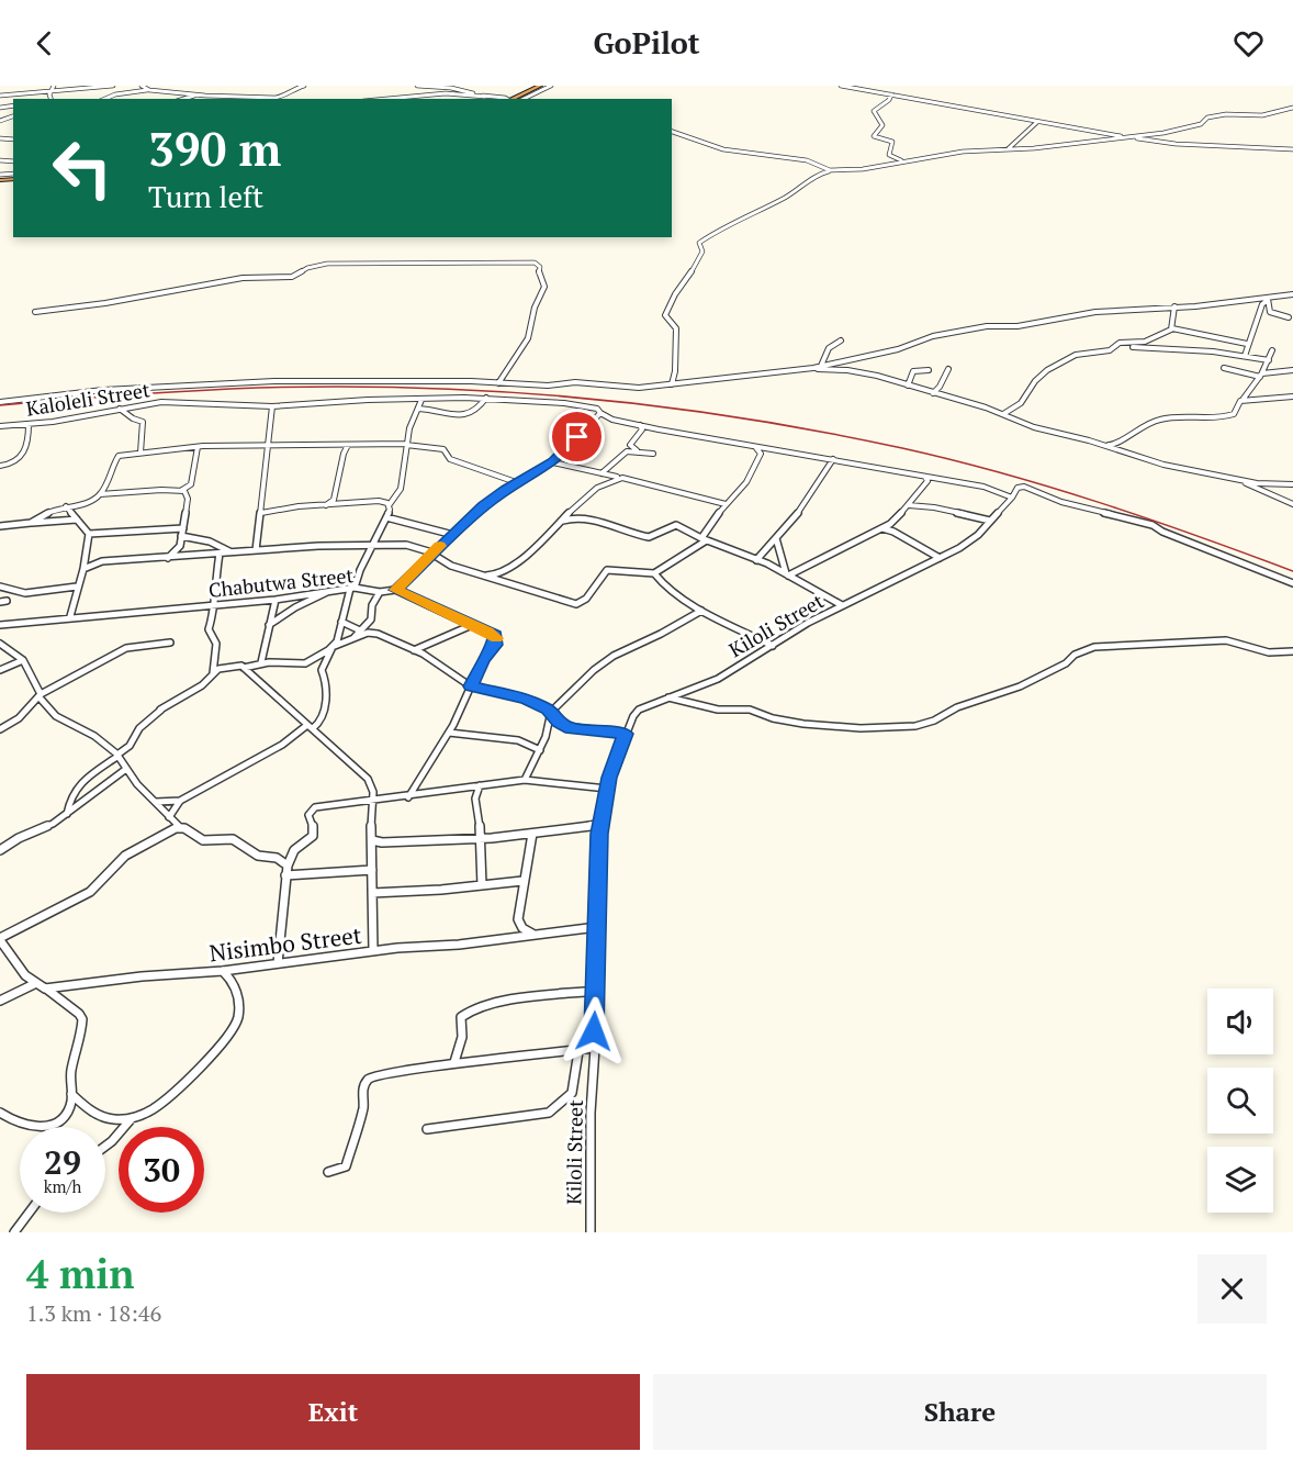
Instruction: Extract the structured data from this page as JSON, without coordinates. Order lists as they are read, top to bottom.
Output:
{
  "streets": {
    "street": [
      "Kaloleli Street",
      "Chabutwa Street",
      "Kiloli Street",
      "Nisimbo Street"
    ]
  },
  "crossings": [
    ["Kiloli Street", "Nisimbo Street"]
  ],
  "page": {
    "header": "GoPilot",
    "turn": ["390 m", "Turn left"],
    "speed": "29 km/h",
    "limit": "30",
    "heading": ["4 min", "1.3 km · 18:46"],
    "buttons": ["Exit", "Share"]
  }
}
